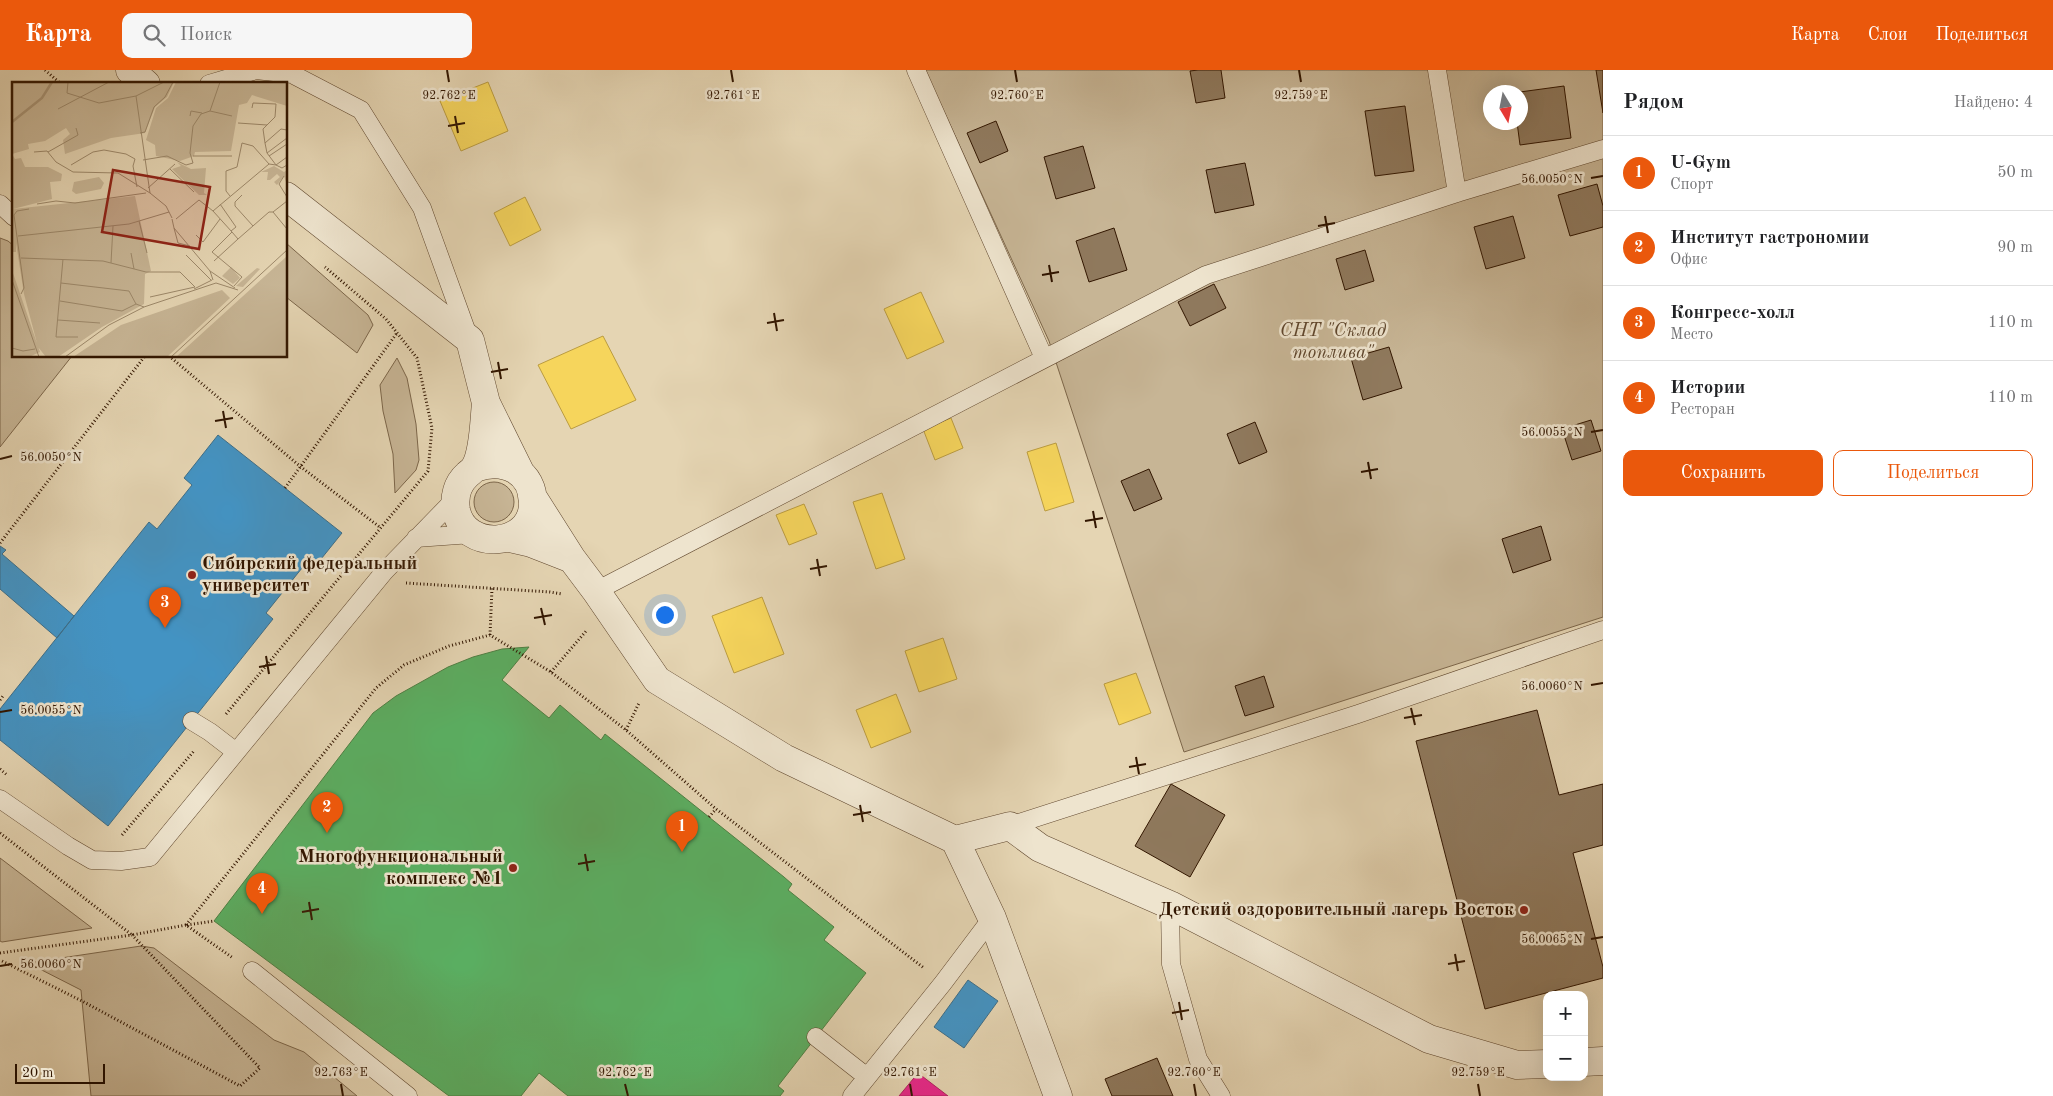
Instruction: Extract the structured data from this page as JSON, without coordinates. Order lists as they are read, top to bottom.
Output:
{
  "parks": ["СНТ \"Склад топлива\""],
  "places": ["Сибирский федеральный университет", "Многофункциональный комплекс №1", "Детский оздоровительный лагерь Восток"],
  "scale_bar": "20 m",
  "north": "bottom",
  "page": {
    "header": "Карта",
    "search": "Поиск",
    "nav": ["Карта", "Слои", "Поделиться"],
    "heading": ["Рядом", "Найдено: 4"],
    "list": [
      {
        "mark": "1",
        "name": "U-Gym",
        "note": "Спорт",
        "value": "50 m"
      },
      {
        "mark": "2",
        "name": "Институт гастрономии",
        "note": "Офис",
        "value": "90 m"
      },
      {
        "mark": "3",
        "name": "Конгресс-холл",
        "note": "Место",
        "value": "110 m"
      },
      {
        "mark": "4",
        "name": "Истории",
        "note": "Ресторан",
        "value": "110 m"
      }
    ],
    "buttons": ["Сохранить", "Поделиться"],
    "pins": [
      "3",
      "2",
      "1",
      "4"
    ],
    "map_buttons": ["+", "−"],
    "scale": "20 m"
  },
  "coordinates": [
    "92.762°E",
    "92.761°E",
    "92.760°E",
    "92.759°E",
    "56.0050°N",
    "56.0055°N",
    "56.0060°N",
    "56.0065°N",
    "92.763°E"
  ]
}
